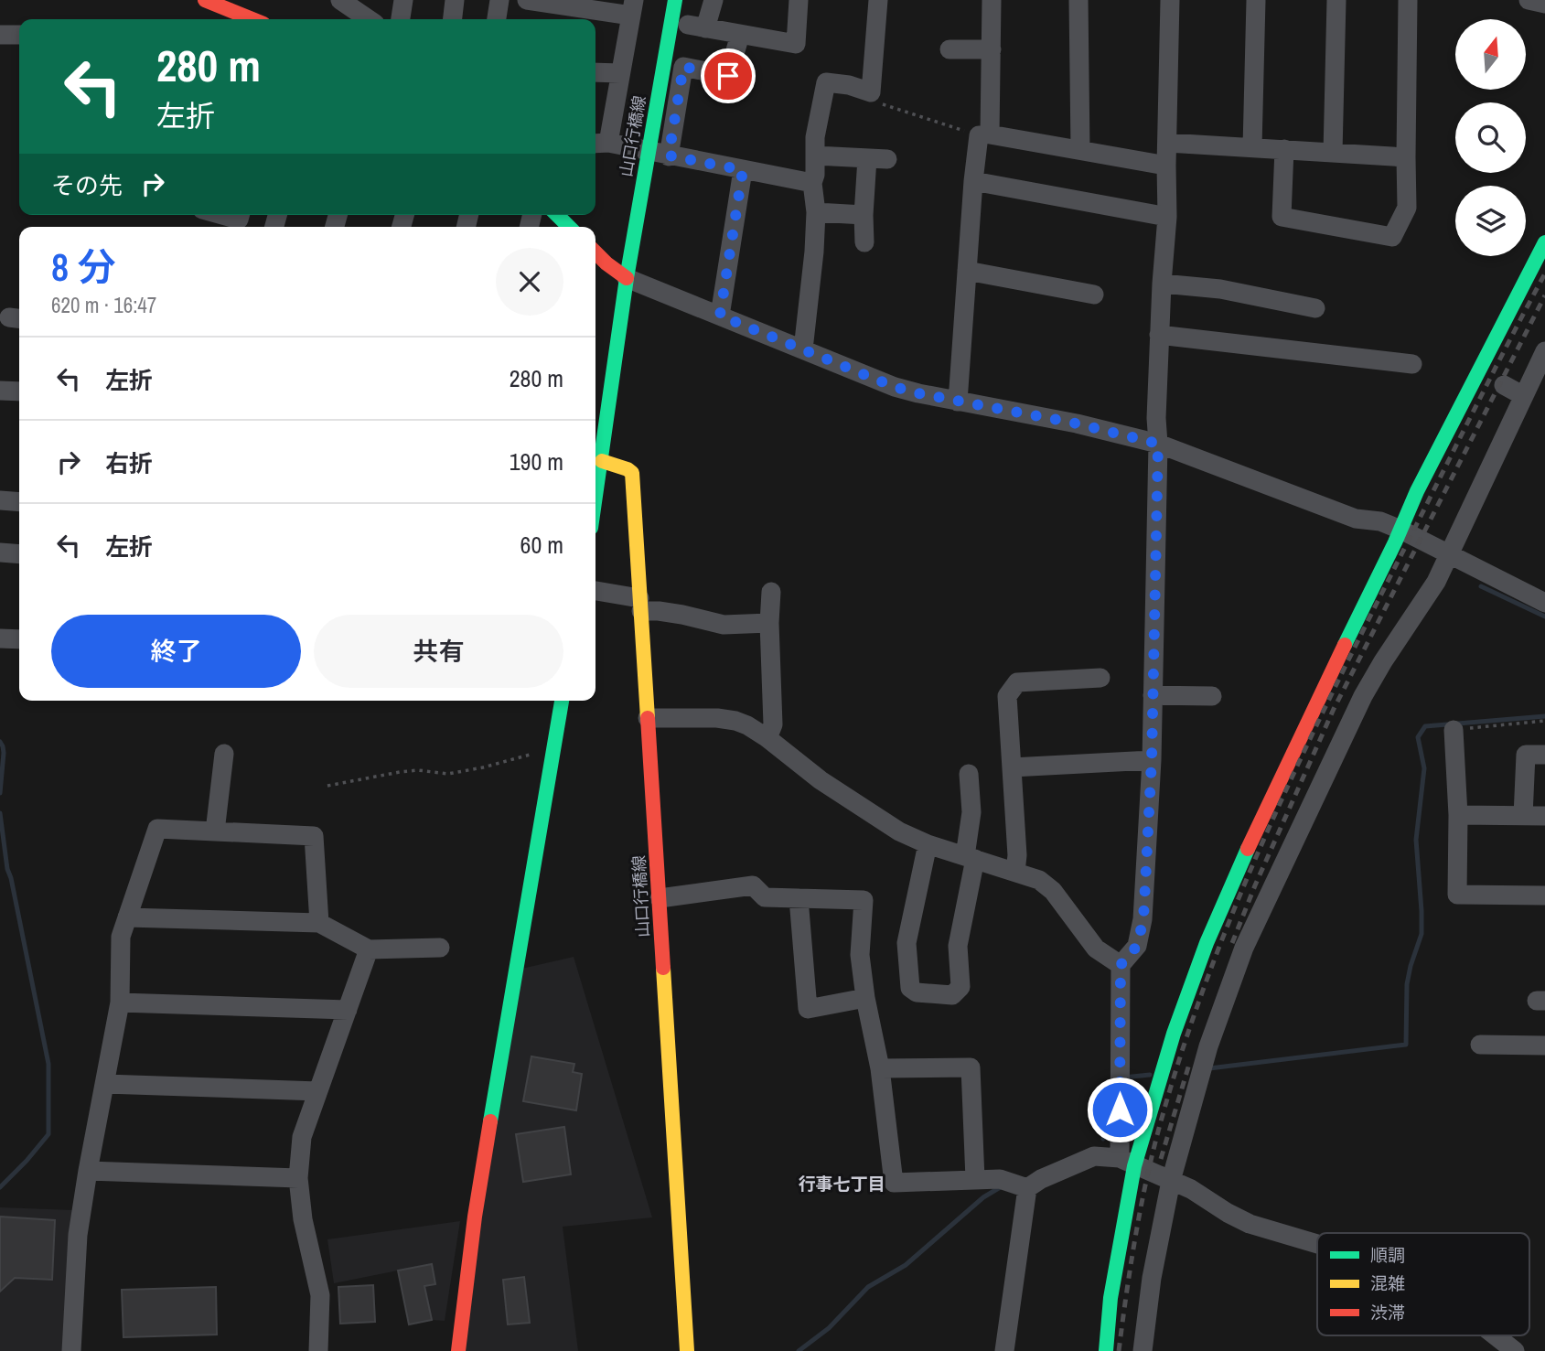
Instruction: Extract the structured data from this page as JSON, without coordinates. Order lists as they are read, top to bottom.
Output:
{
  "streets": {
    "main road": ["山口行橋線"]
  },
  "districts": ["行事七丁目"],
  "legend": ["順調", "混雑", "渋滞"],
  "north": "top",
  "page": {
    "turn": ["280 m", "左折"],
    "then": "その先",
    "heading": ["8 分", "620 m · 16:47"],
    "list": [
      {
        "name": "左折",
        "value": "280 m"
      },
      {
        "name": "右折",
        "value": "190 m"
      },
      {
        "name": "左折",
        "value": "60 m"
      }
    ],
    "buttons": ["終了", "共有"]
  }
}
